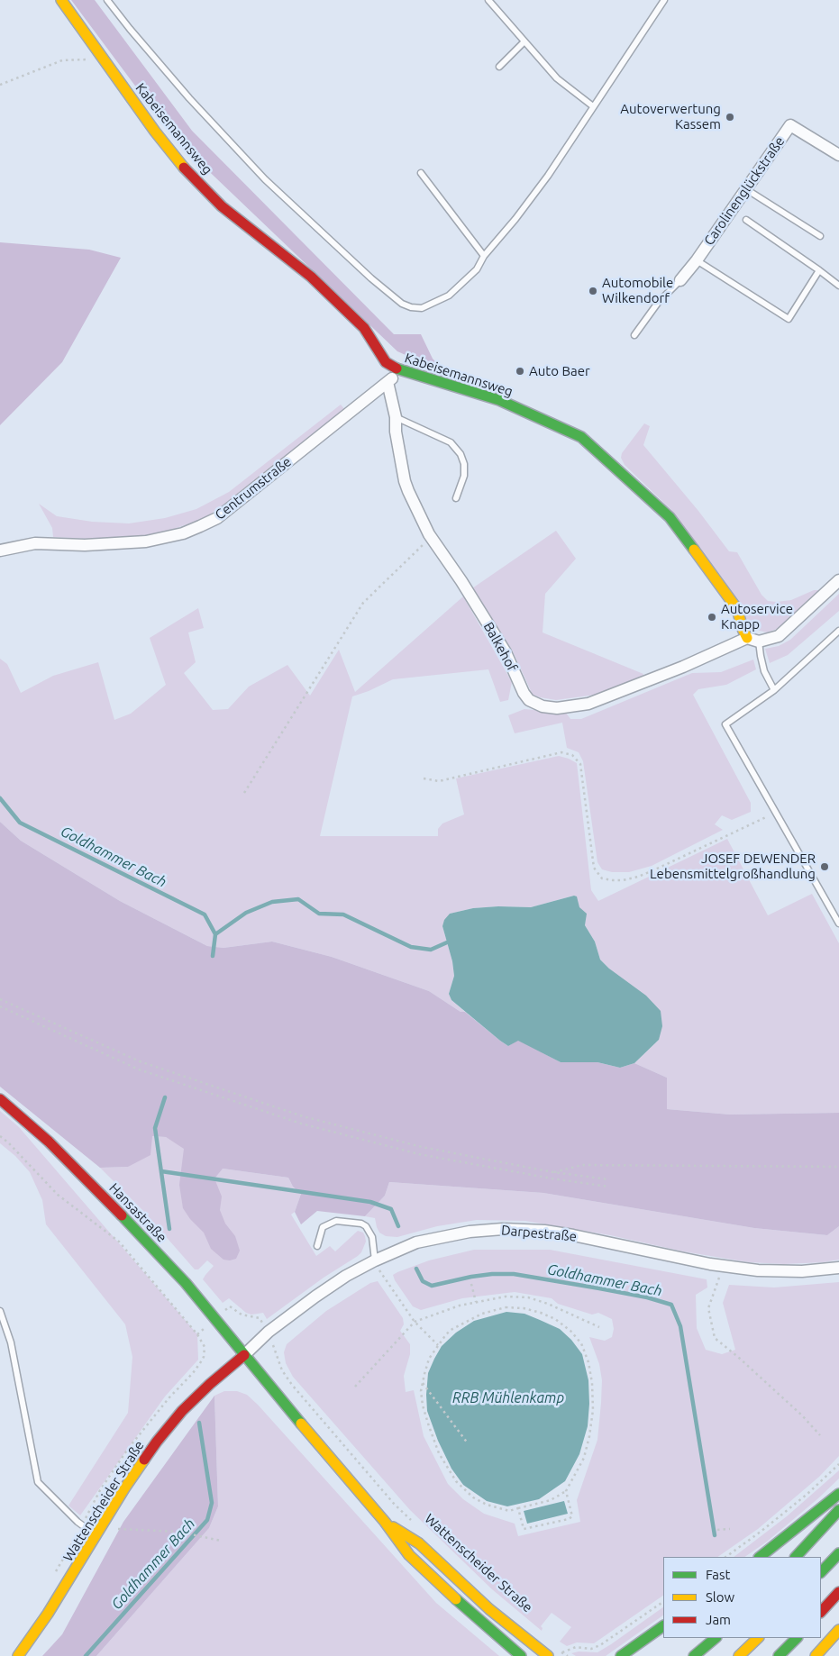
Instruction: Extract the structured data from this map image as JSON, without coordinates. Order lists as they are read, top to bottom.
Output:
{
  "streets": {
    "main road": ["Kabeisemannsweg", "Hansastraße", "Wattenscheider Straße"],
    "street": [
      "Carolinenglückstraße",
      "Centrumstraße",
      "Balkehof",
      "Darpestraße"
    ]
  },
  "crossings": [
    ["Kabeisemannsweg", "Centrumstraße"],
    ["Kabeisemannsweg", "Balkehof"],
    ["Centrumstraße", "Balkehof"],
    ["Hansastraße", "Darpestraße"],
    ["Hansastraße", "Wattenscheider Straße"],
    ["Darpestraße", "Wattenscheider Straße"]
  ],
  "water": ["Goldhammer Bach", "RRB Mühlenkamp"],
  "places": [
    "Autoverwertung Kassem",
    "Automobile Wilkendorf",
    "Auto Baer",
    "Autoservice Knapp",
    "JOSEF DEWENDER Lebensmittelgroßhandlung"
  ],
  "legend": ["Fast", "Slow", "Jam"]
}
